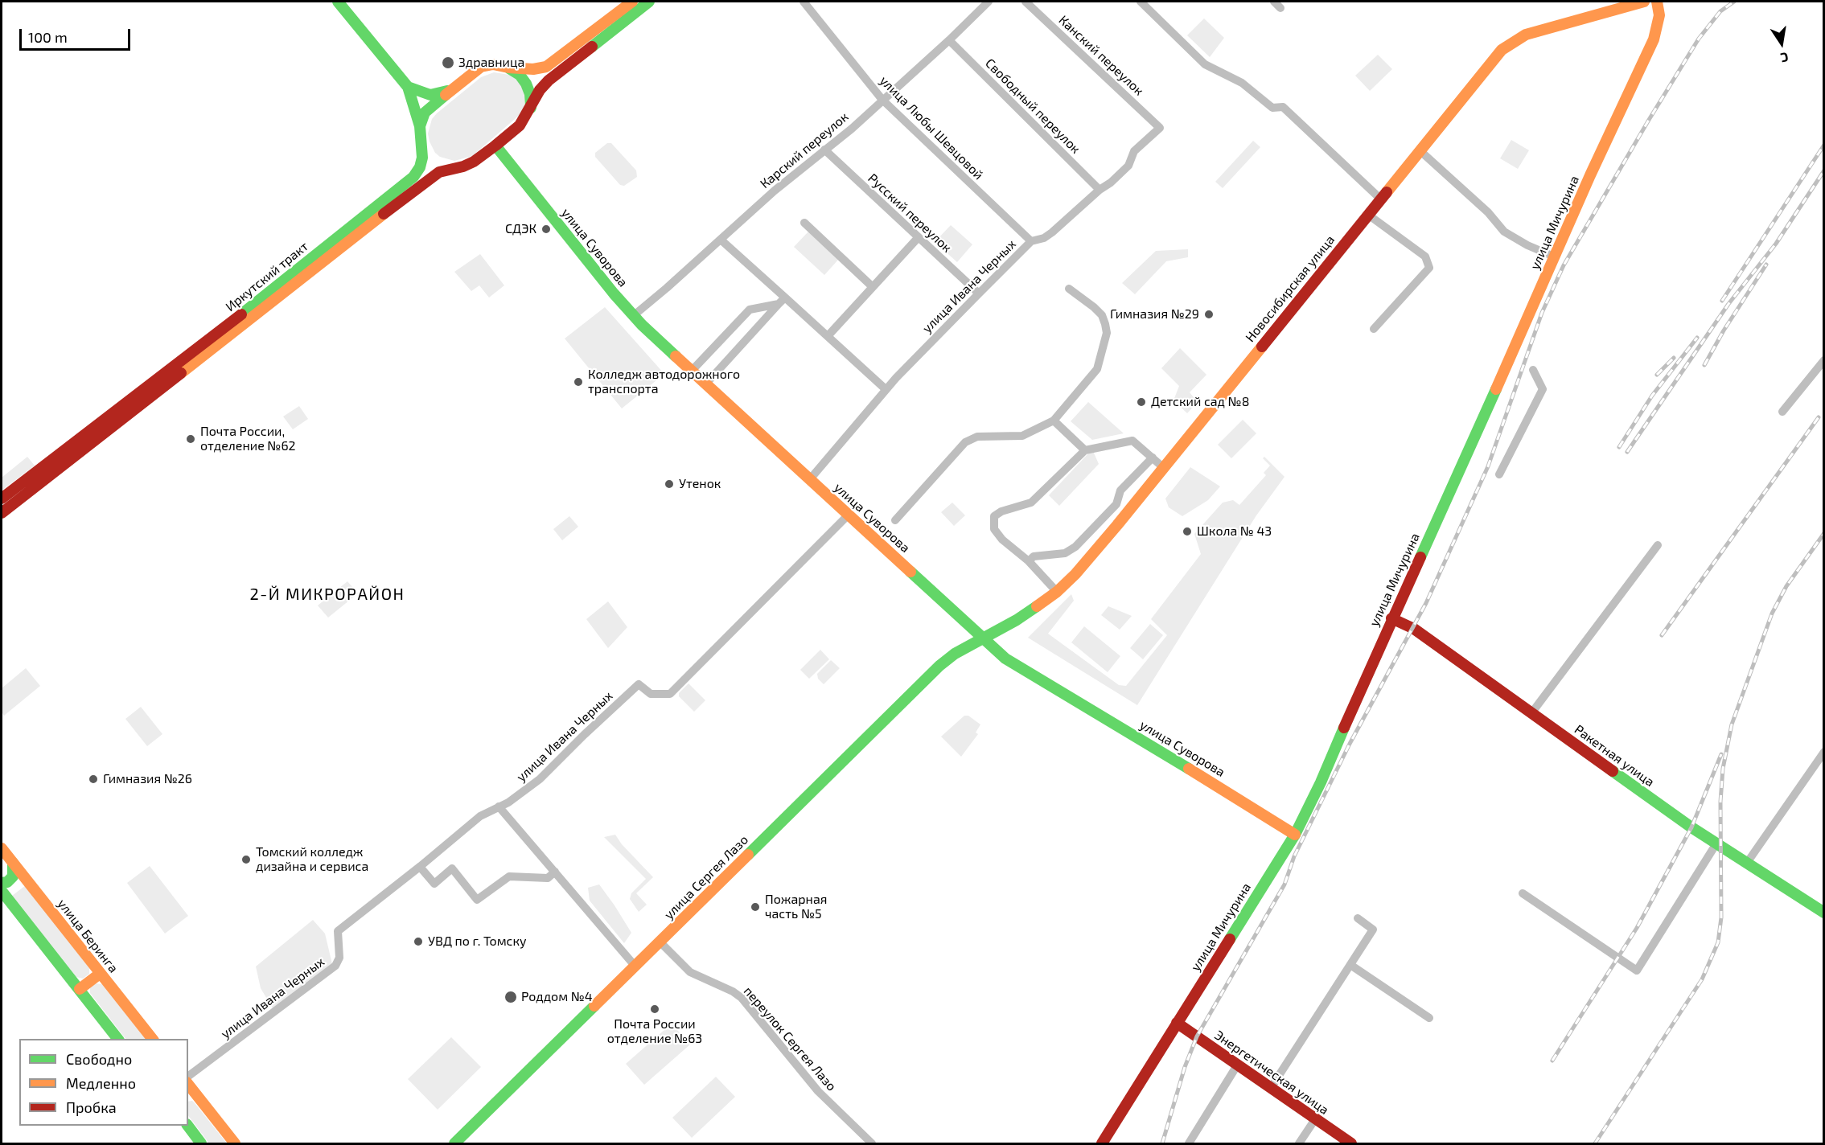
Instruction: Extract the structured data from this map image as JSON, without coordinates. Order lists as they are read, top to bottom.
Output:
{
  "streets": {
    "street": [
      "Канский переулок",
      "Свободный переулок",
      "улица Любы Шевцовой",
      "Карский переулок",
      "Русский переулок",
      "улица Мичурина",
      "улица Суворова",
      "Иркутский тракт",
      "улица Ивана Черных",
      "Новосибирская улица",
      "Ракетная улица",
      "улица Сергея Лазо",
      "улица Беринга",
      "переулок Сергея Лазо",
      "Энергетическая улица"
    ]
  },
  "crossings": [
    ["Канский переулок", "улица Ивана Черных"],
    ["Свободный переулок", "Карский переулок"],
    ["Свободный переулок", "улица Ивана Черных"],
    ["улица Любы Шевцовой", "Карский переулок"],
    ["улица Любы Шевцовой", "улица Ивана Черных"],
    ["Карский переулок", "Русский переулок"],
    ["Карский переулок", "улица Суворова"],
    ["Русский переулок", "улица Ивана Черных"],
    ["улица Мичурина", "улица Суворова"],
    ["улица Мичурина", "Ракетная улица"],
    ["улица Мичурина", "Энергетическая улица"],
    ["улица Суворова", "Иркутский тракт"],
    ["улица Суворова", "улица Ивана Черных"],
    ["улица Суворова", "Новосибирская улица"],
    ["улица Суворова", "улица Сергея Лазо"],
    ["Новосибирская улица", "улица Сергея Лазо"],
    ["улица Сергея Лазо", "переулок Сергея Лазо"]
  ],
  "districts": ["2-Й МИКРОРАЙОН"],
  "places": [
    "Здравница",
    "СДЭК",
    "Гимназия №29",
    "Колледж автодорожного транспорта",
    "Детский сад №8",
    "Почта России, отделение №62",
    "Утенок",
    "Школа № 43",
    "Гимназия №26",
    "Томский колледж дизайна и сервиса",
    "Пожарная часть №5",
    "УВД по г. Томску",
    "Роддом №4",
    "Почта России отделение №63"
  ],
  "legend": ["Свободно", "Медленно", "Пробка"],
  "scale_bar": "100 m",
  "north": "bottom"
}
